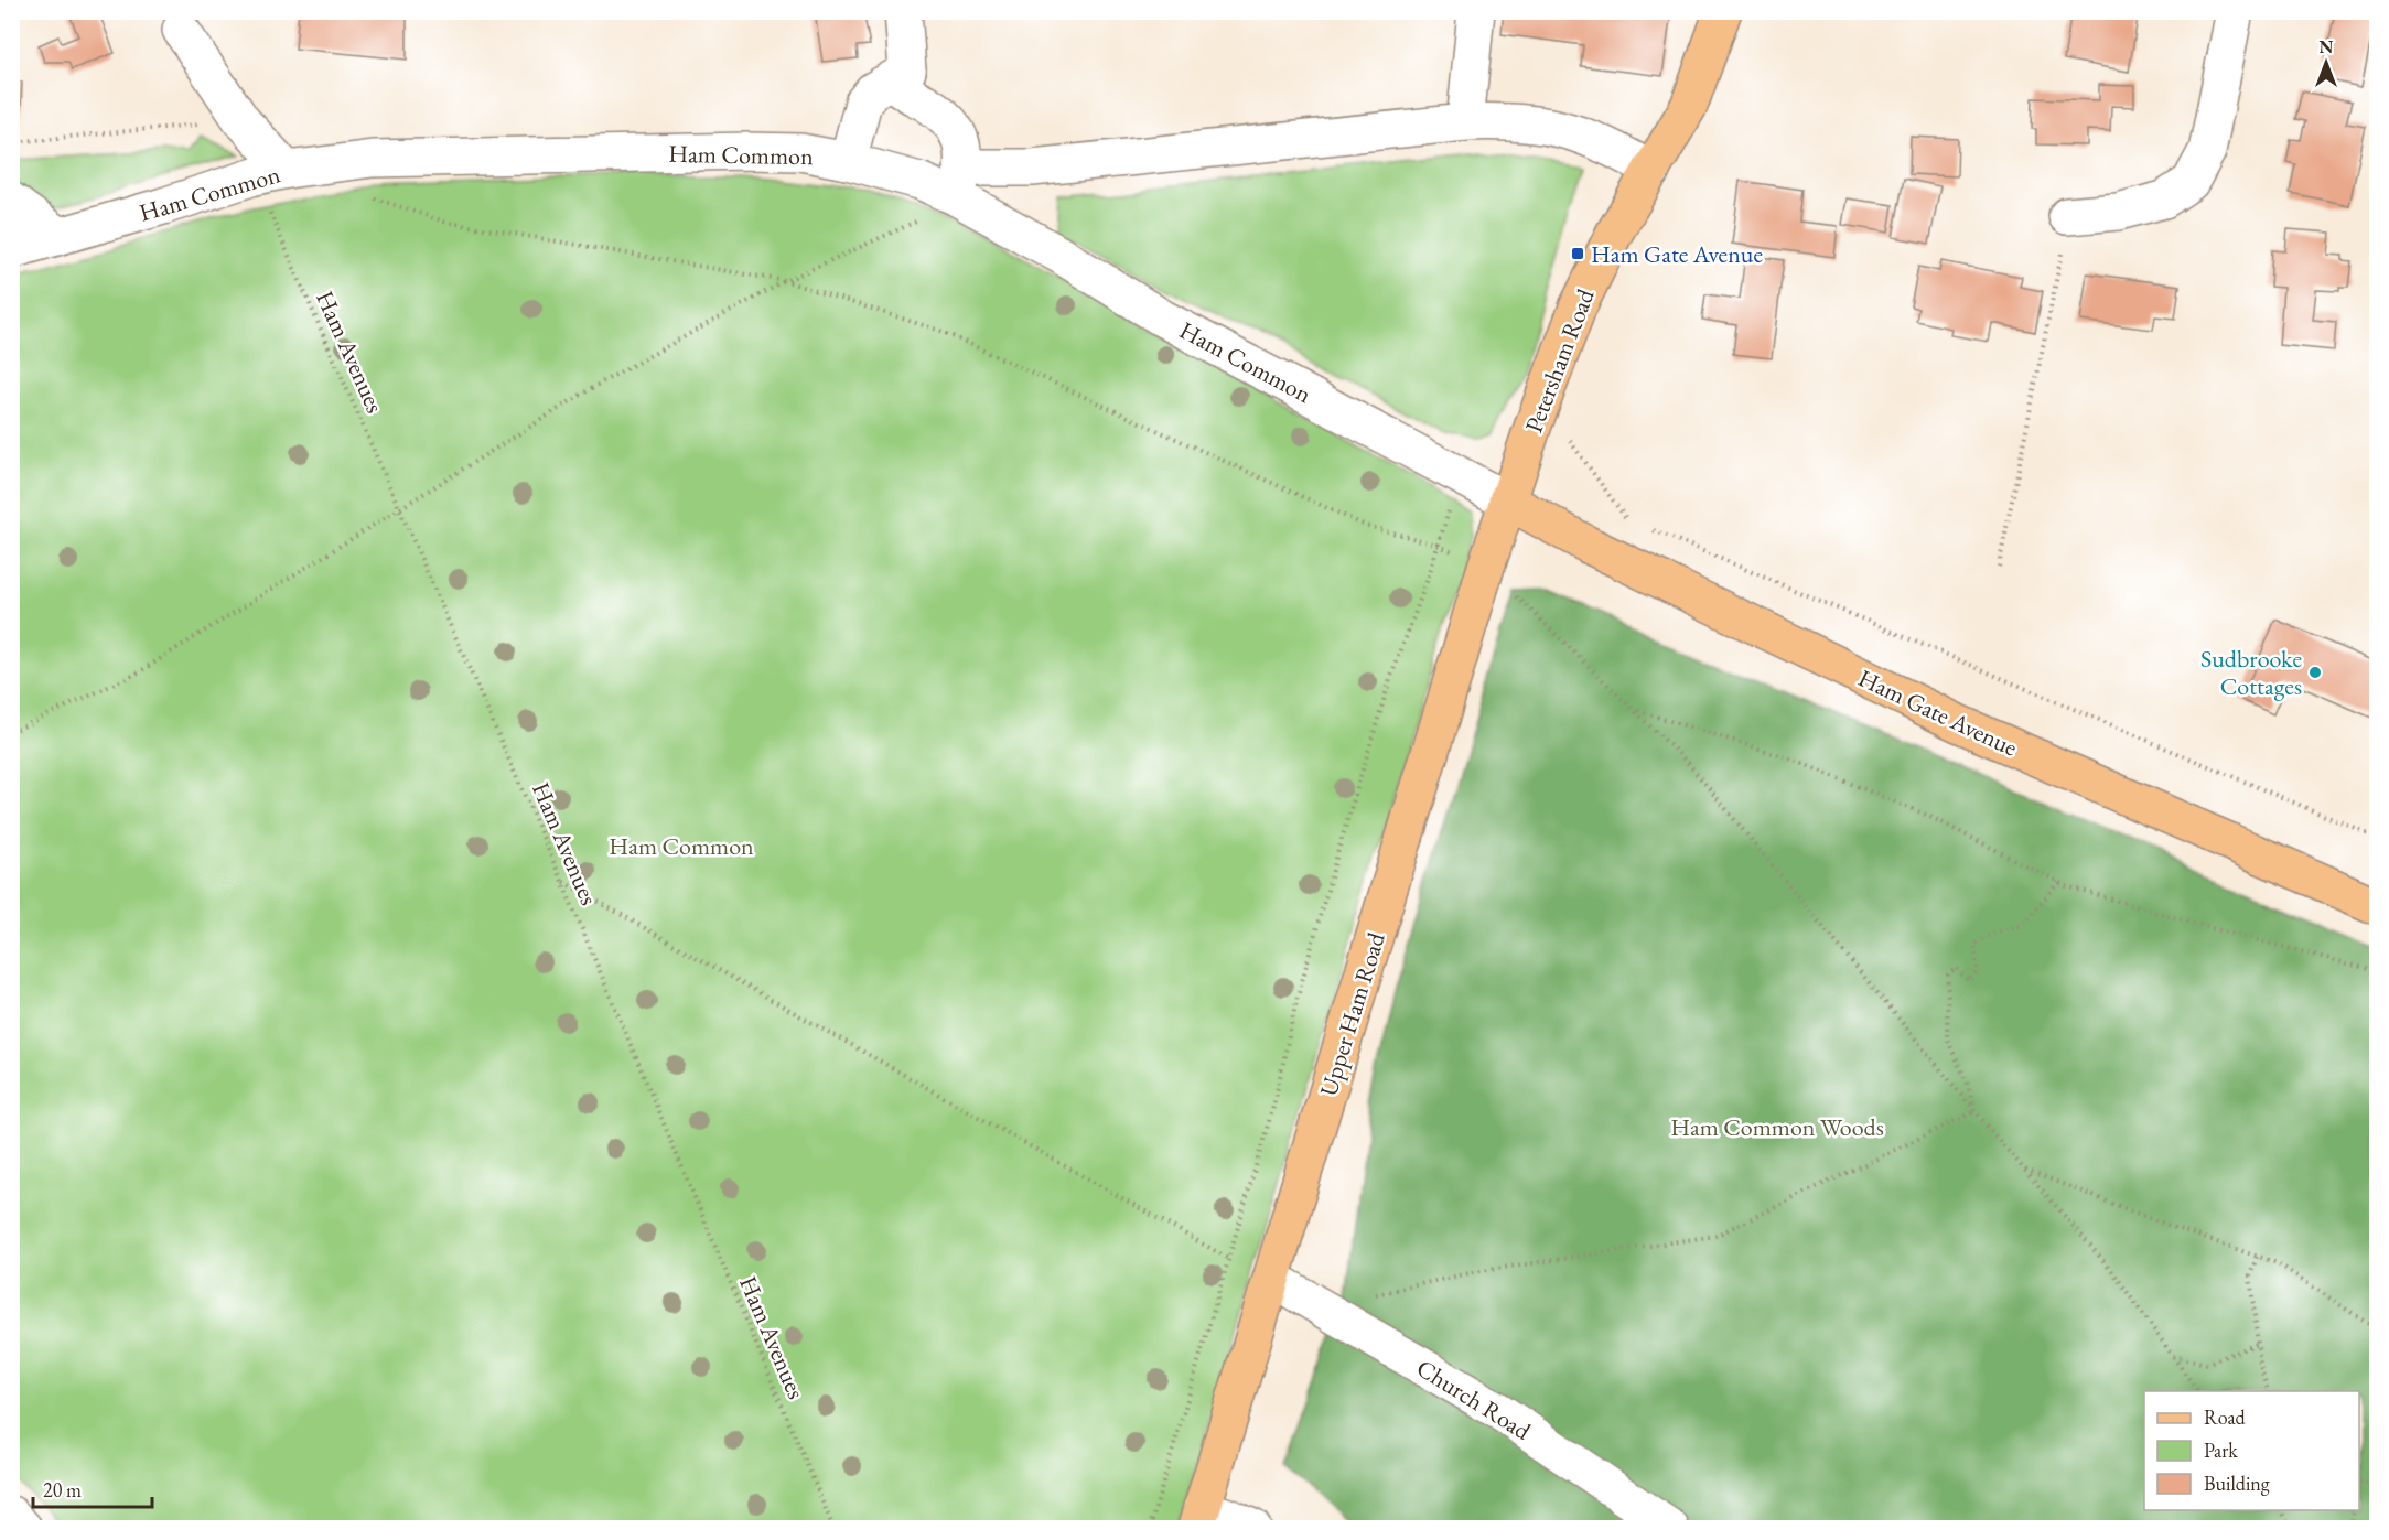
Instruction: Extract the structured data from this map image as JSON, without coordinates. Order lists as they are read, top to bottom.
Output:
{
  "streets": {
    "main road": ["Petersham Road", "Ham Gate Avenue", "Upper Ham Road"],
    "street": ["Ham Common", "Church Road"],
    "path": ["Ham Avenues"]
  },
  "crossings": [
    ["Ham Common", "Ham Avenues"],
    ["Ham Common", "Petersham Road"],
    ["Ham Common", "Ham Gate Avenue"],
    ["Ham Common", "Upper Ham Road"],
    ["Petersham Road", "Ham Gate Avenue"],
    ["Petersham Road", "Upper Ham Road"],
    ["Ham Gate Avenue", "Upper Ham Road"],
    ["Upper Ham Road", "Church Road"]
  ],
  "parks": ["Ham Common", "Ham Common Woods"],
  "places": {
    "transit": ["Ham Gate Avenue"],
    "other": ["Sudbrooke Cottages"]
  },
  "legend": ["Road", "Park", "Building"],
  "scale_bar": "20 m",
  "north": "top"
}
